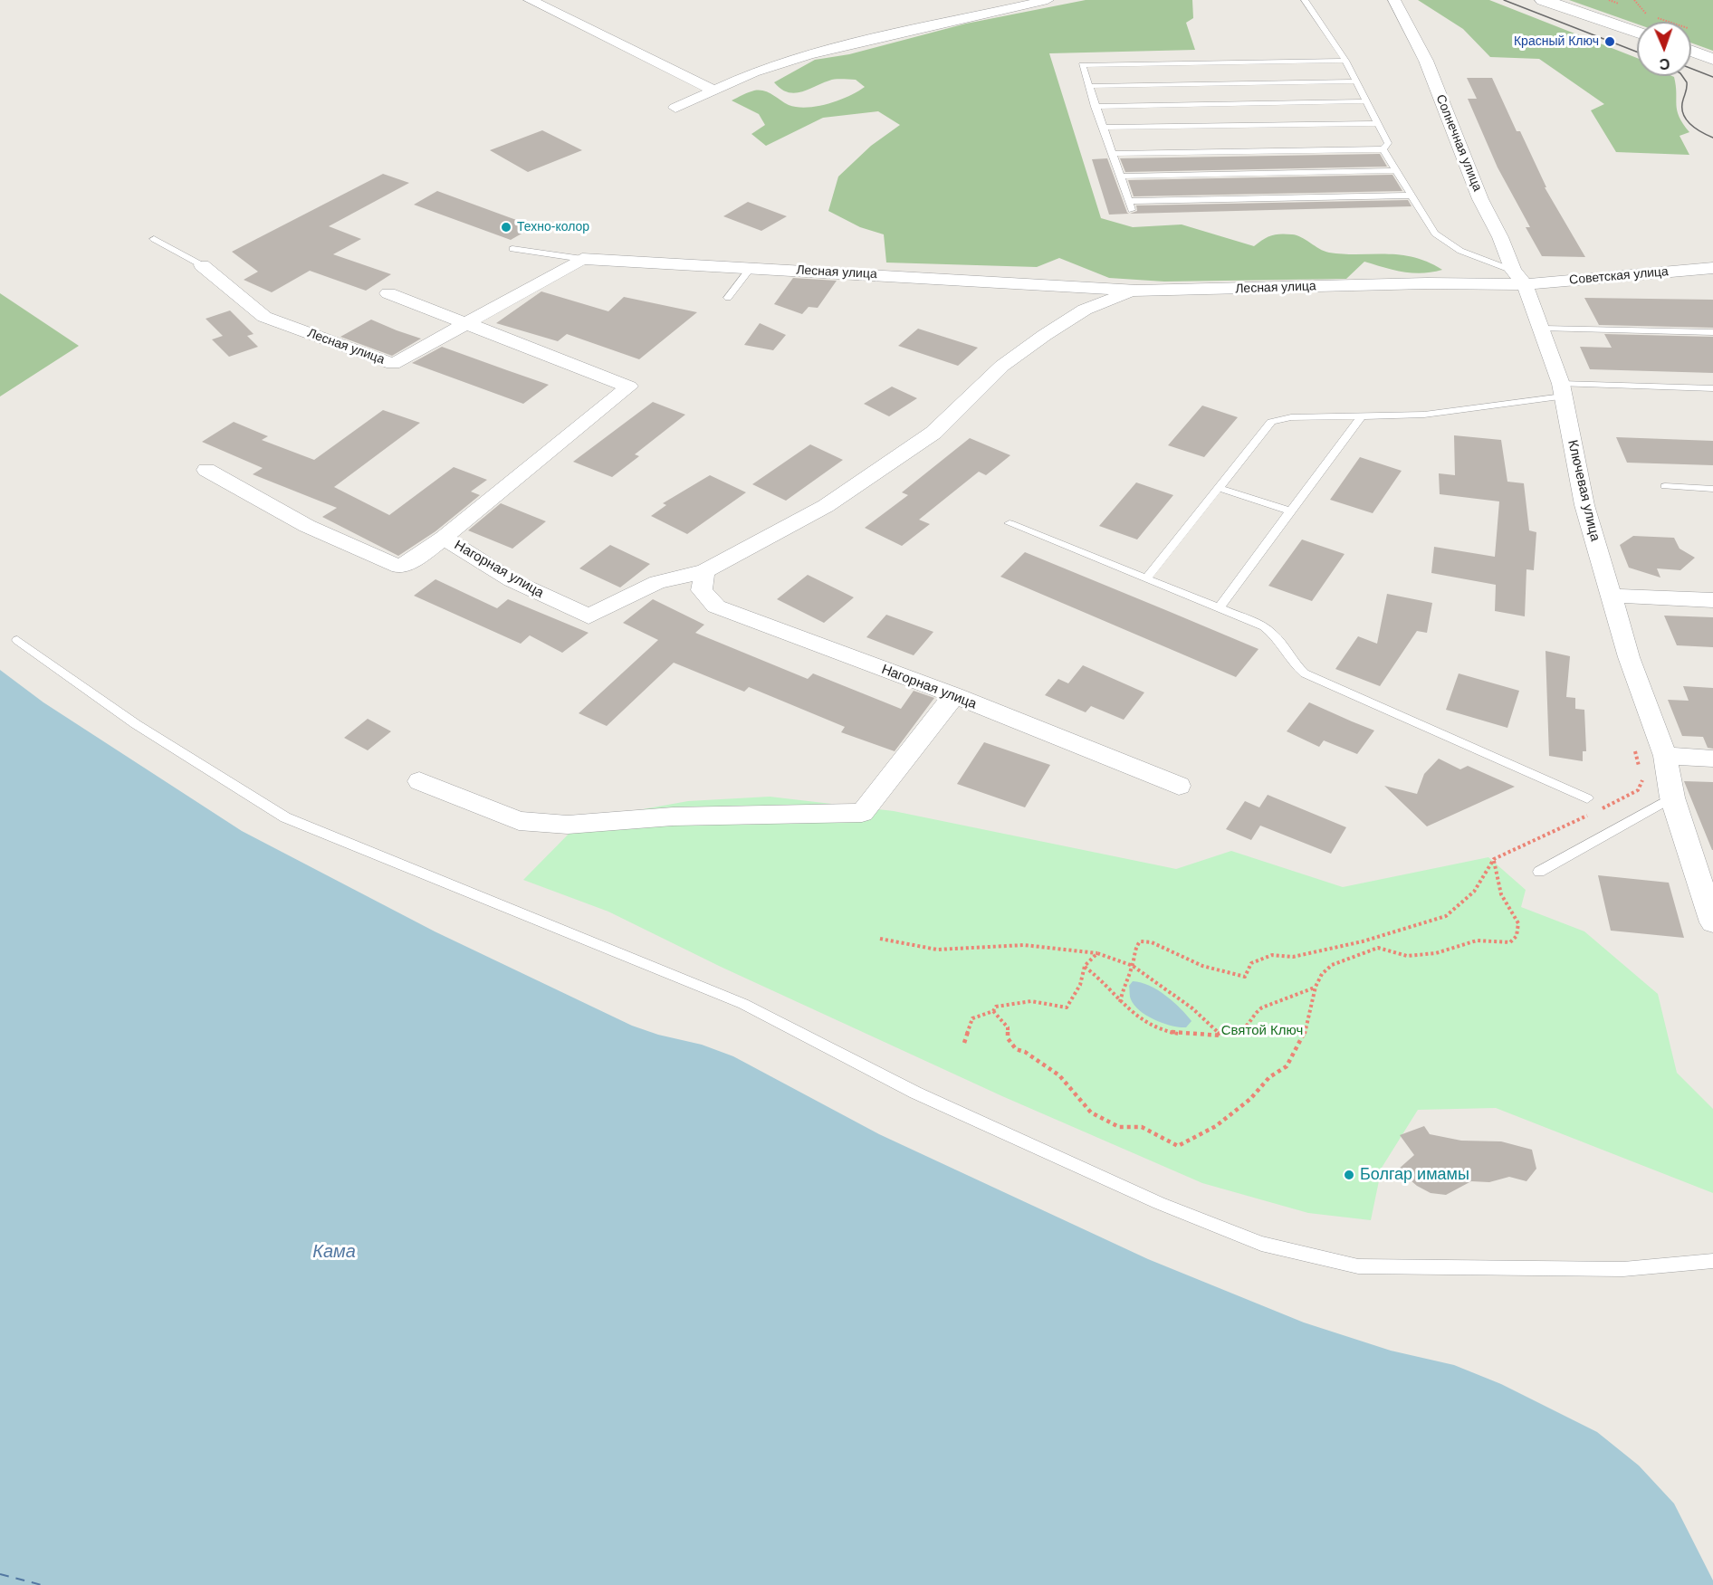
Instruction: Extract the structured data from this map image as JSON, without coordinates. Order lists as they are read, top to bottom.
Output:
{
  "streets": {
    "street": [
      "Солнечная улица",
      "Лесная улица",
      "Советская улица",
      "Ключевая улица",
      "Нагорная улица"
    ]
  },
  "crossings": [
    ["Солнечная улица", "Лесная улица"],
    ["Солнечная улица", "Советская улица"],
    ["Солнечная улица", "Ключевая улица"],
    ["Лесная улица", "Советская улица"],
    ["Лесная улица", "Нагорная улица"]
  ],
  "water": ["Кама"],
  "parks": ["Святой Ключ"],
  "places": ["Красный Ключ", "Техно-колор", "Болгар имамы"],
  "north": "bottom"
}
